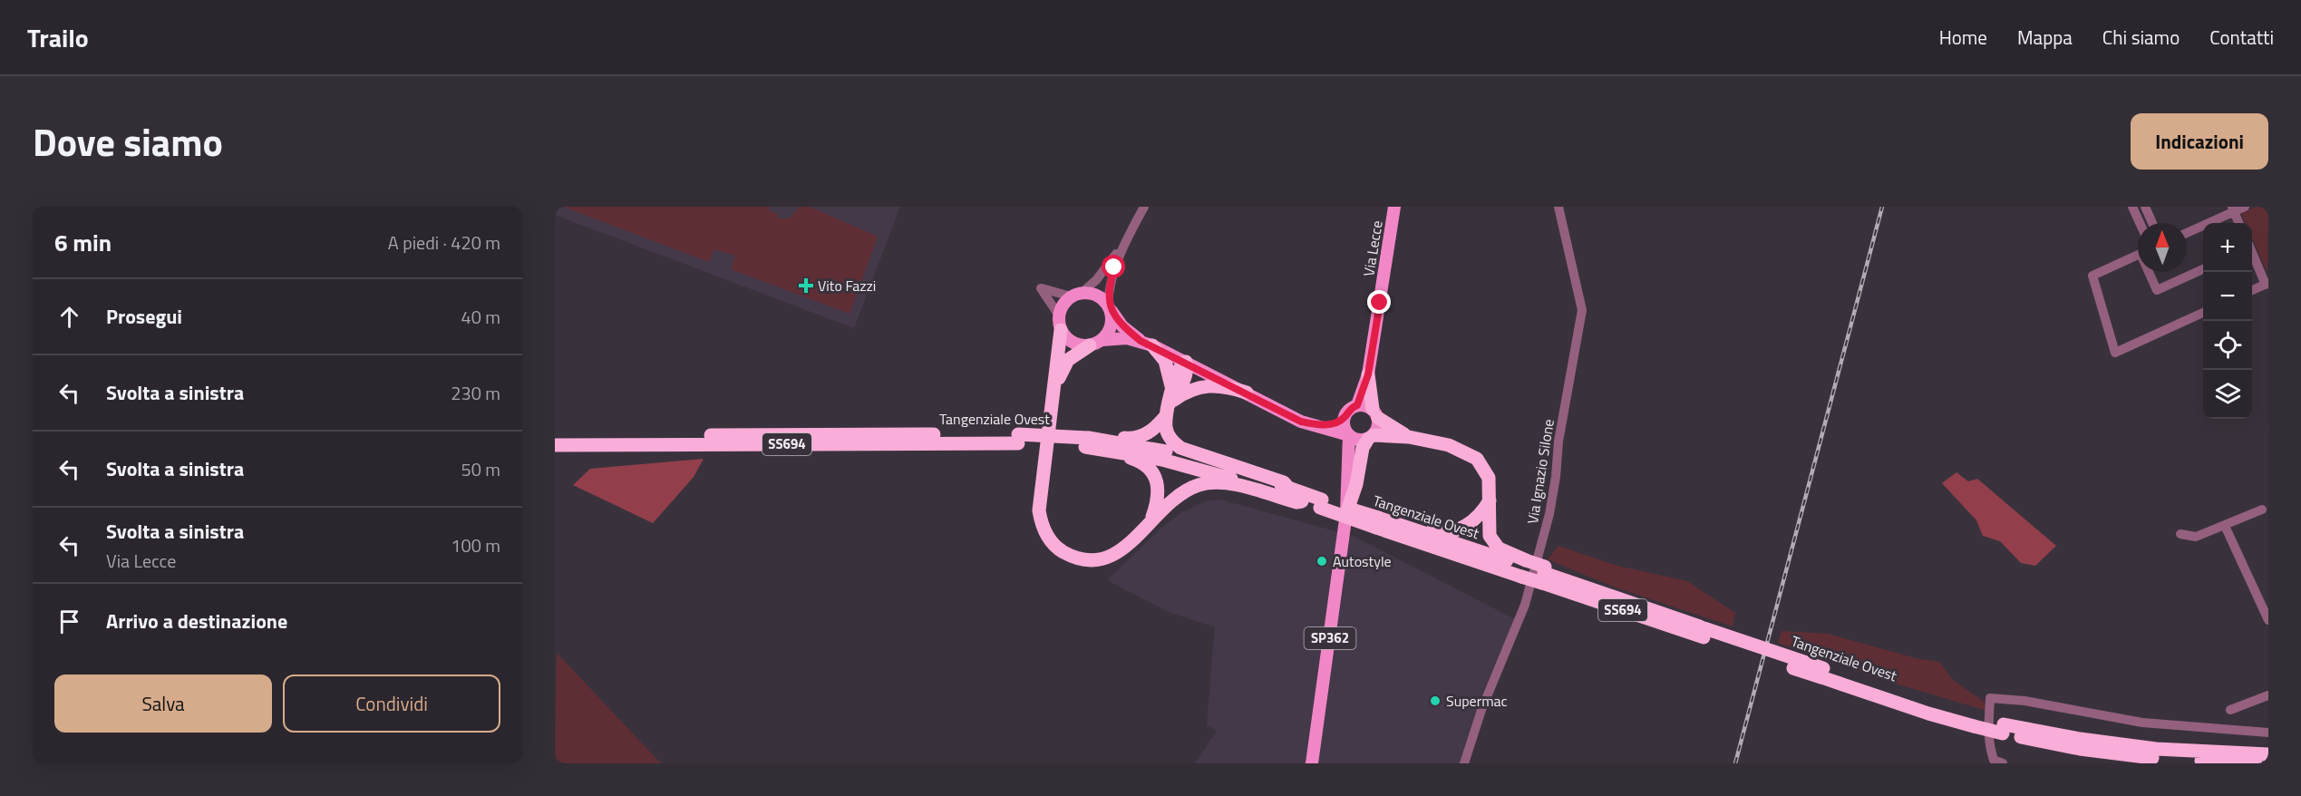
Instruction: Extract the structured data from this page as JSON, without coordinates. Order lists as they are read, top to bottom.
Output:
{
  "streets": {
    "highway": ["Tangenziale Ovest", "SS694"],
    "main road": ["Via Lecce", "SP362"],
    "street": ["Via Ignazio Silone"]
  },
  "places": {
    "health": ["Vito Fazzi"],
    "other": ["Autostyle", "Supermac"]
  },
  "north": "top",
  "page": {
    "header": "Trailo",
    "nav": [
      "Home",
      "Mappa",
      "Chi siamo",
      "Contatti"
    ],
    "title": "Dove siamo",
    "buttons": [
      "Indicazioni",
      ["Salva", "Condividi"]
    ],
    "heading": ["6 min", "A piedi · 420 m"],
    "map_buttons": ["+", "−"],
    "list": [
      ["Prosegui", "40 m"],
      ["Svolta a sinistra", "230 m"],
      ["Svolta a sinistra", "50 m"],
      ["Svolta a sinistra", "Via Lecce", "100 m"],
      "Arrivo a destinazione"
    ]
  }
}
